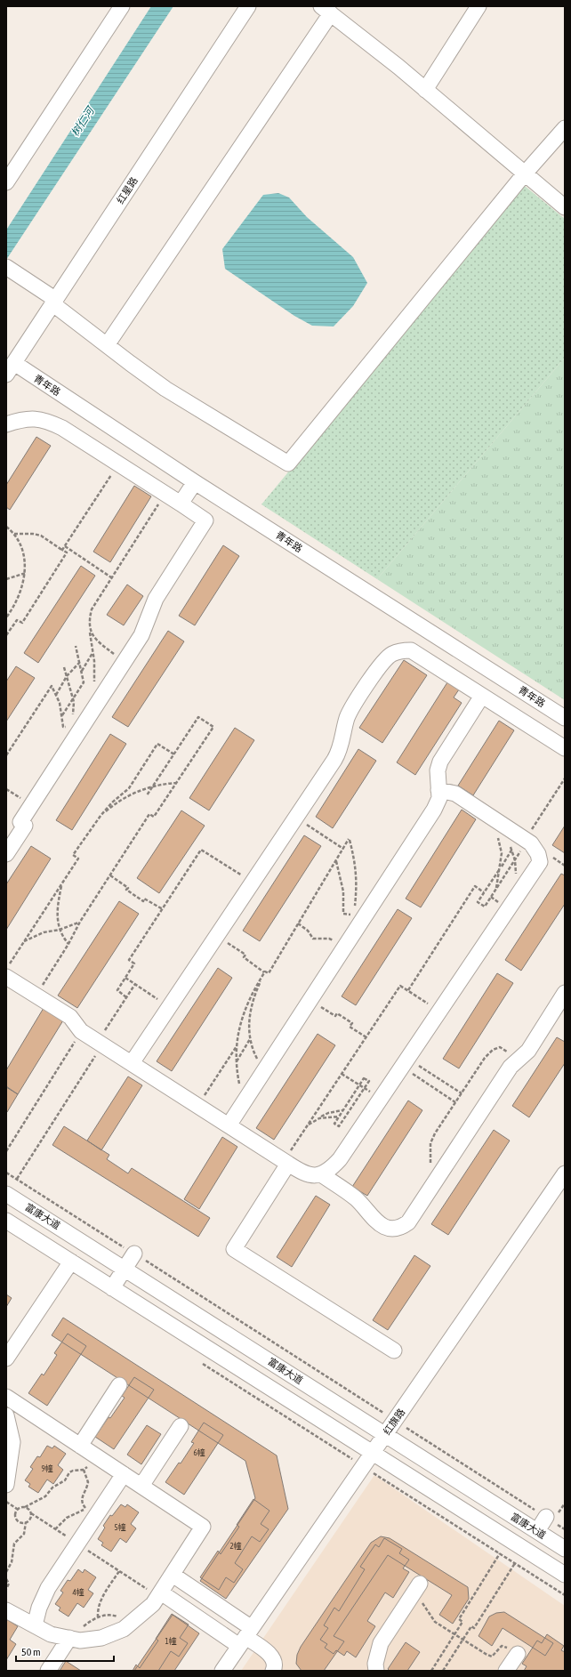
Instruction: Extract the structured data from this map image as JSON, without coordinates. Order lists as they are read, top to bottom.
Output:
{
  "streets": {
    "street": [
      "红星路",
      "青年路",
      "富康大道",
      "红旗路"
    ]
  },
  "crossings": [
    ["红星路", "青年路"],
    ["富康大道", "红旗路"]
  ],
  "water": ["树仁河"],
  "house_numbers": [
    "6幢",
    "9幢",
    "5幢",
    "2幢",
    "4幢",
    "1幢"
  ],
  "scale_bar": "50 m"
}
